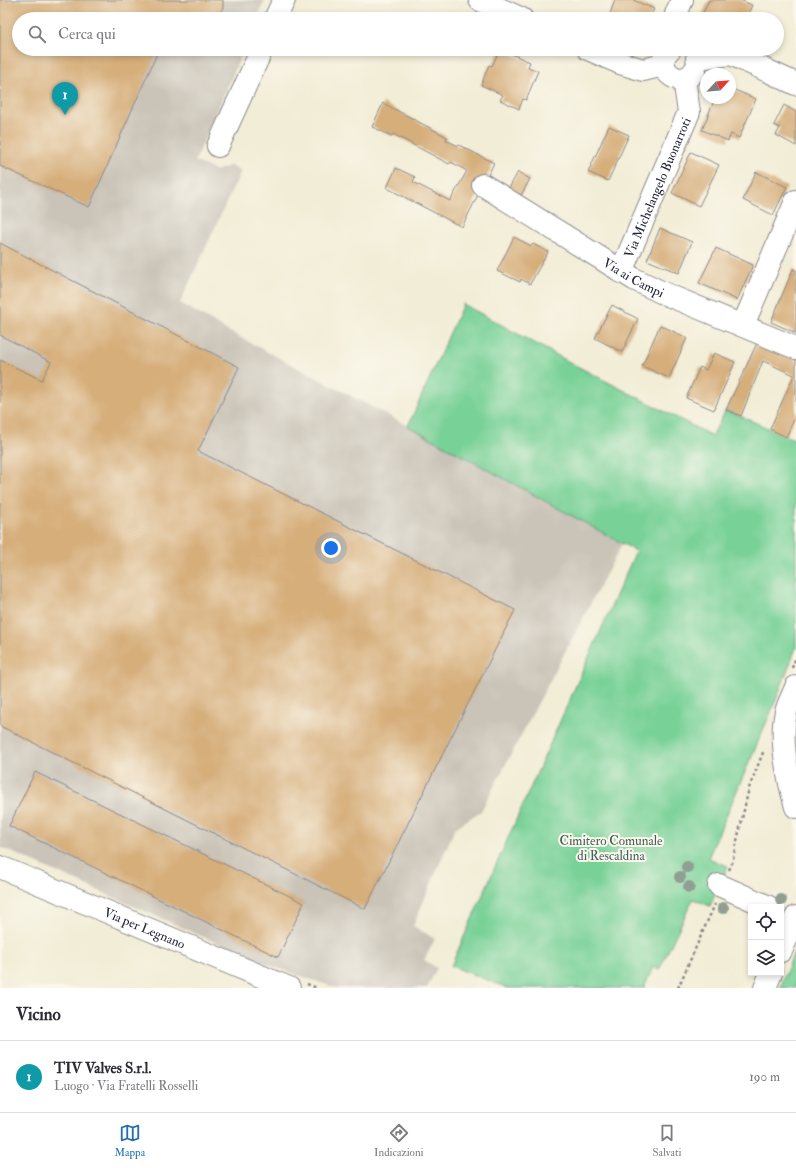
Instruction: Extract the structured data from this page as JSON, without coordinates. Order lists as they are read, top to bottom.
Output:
{
  "streets": {
    "street": ["Via Michelangelo Buonarroti", "Via ai Campi", "Via per Legnano"]
  },
  "crossings": [
    ["Via Michelangelo Buonarroti", "Via ai Campi"]
  ],
  "parks": ["Cimitero Comunale di Rescaldina"],
  "north": "top right",
  "page": {
    "search": "Cerca qui",
    "pins": "1",
    "heading": "Vicino",
    "list": [
      {
        "mark": "1",
        "name": "TIV Valves S.r.l.",
        "note": "Luogo · Via Fratelli Rosselli",
        "value": "190 m"
      }
    ],
    "nav": ["Mappa", "Indicazioni", "Salvati"]
  }
}
